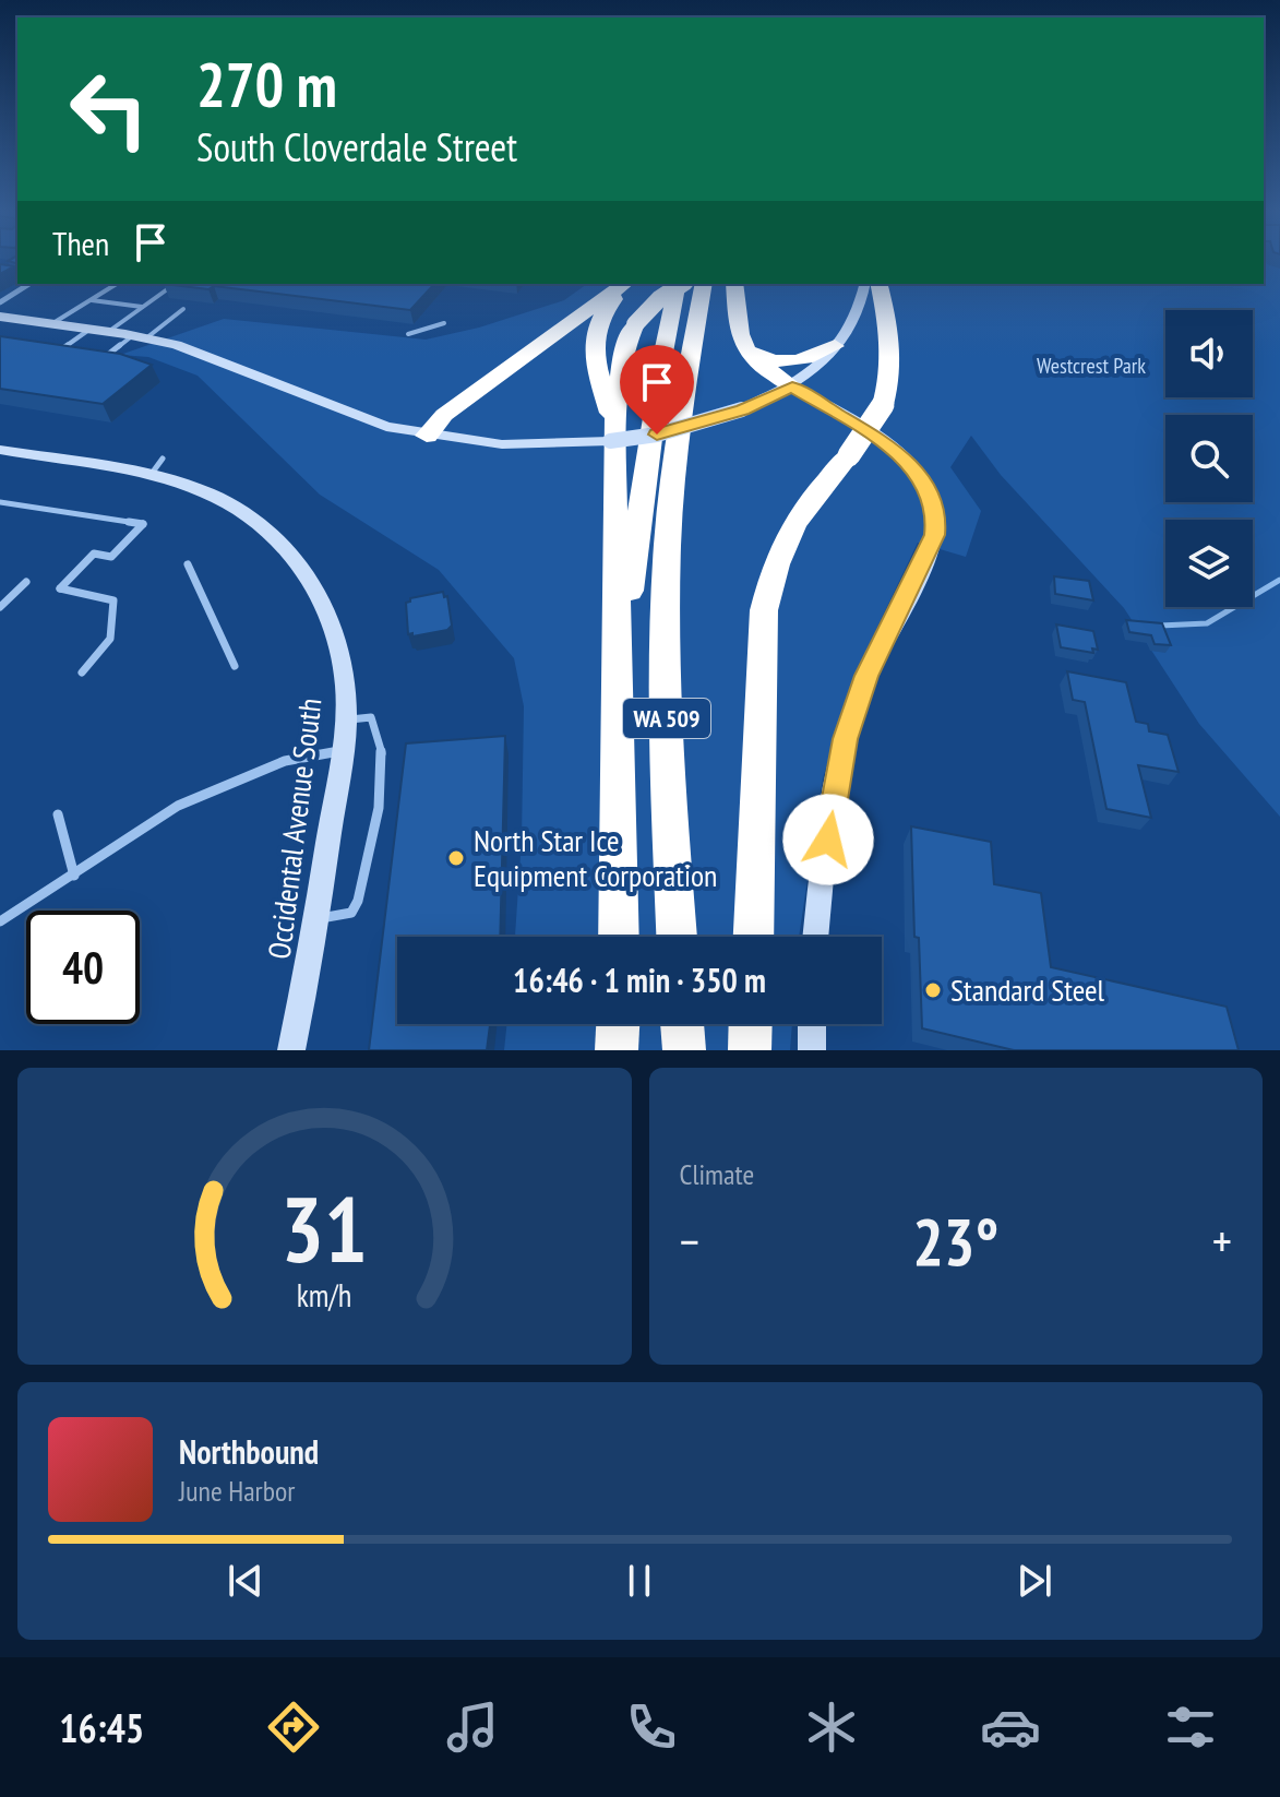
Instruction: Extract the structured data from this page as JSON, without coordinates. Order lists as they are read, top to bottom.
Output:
{
  "streets": {
    "highway": ["WA 509"],
    "main road": ["Occidental Avenue South"]
  },
  "parks": ["Westcrest Park"],
  "places": ["North Star Ice Equipment Corporation", "Standard Steel"],
  "page": {
    "turn": ["270 m", "South Cloverdale Street"],
    "then": "Then",
    "limit": "40",
    "trip": "16:46 · 1 min · 350 m",
    "tile": "Climate",
    "heat": ["−", "23°", "+"],
    "song": ["Northbound", "June Harbor"],
    "tabs": "16:45",
    "gauge": ["31", "km/h"]
  }
}
